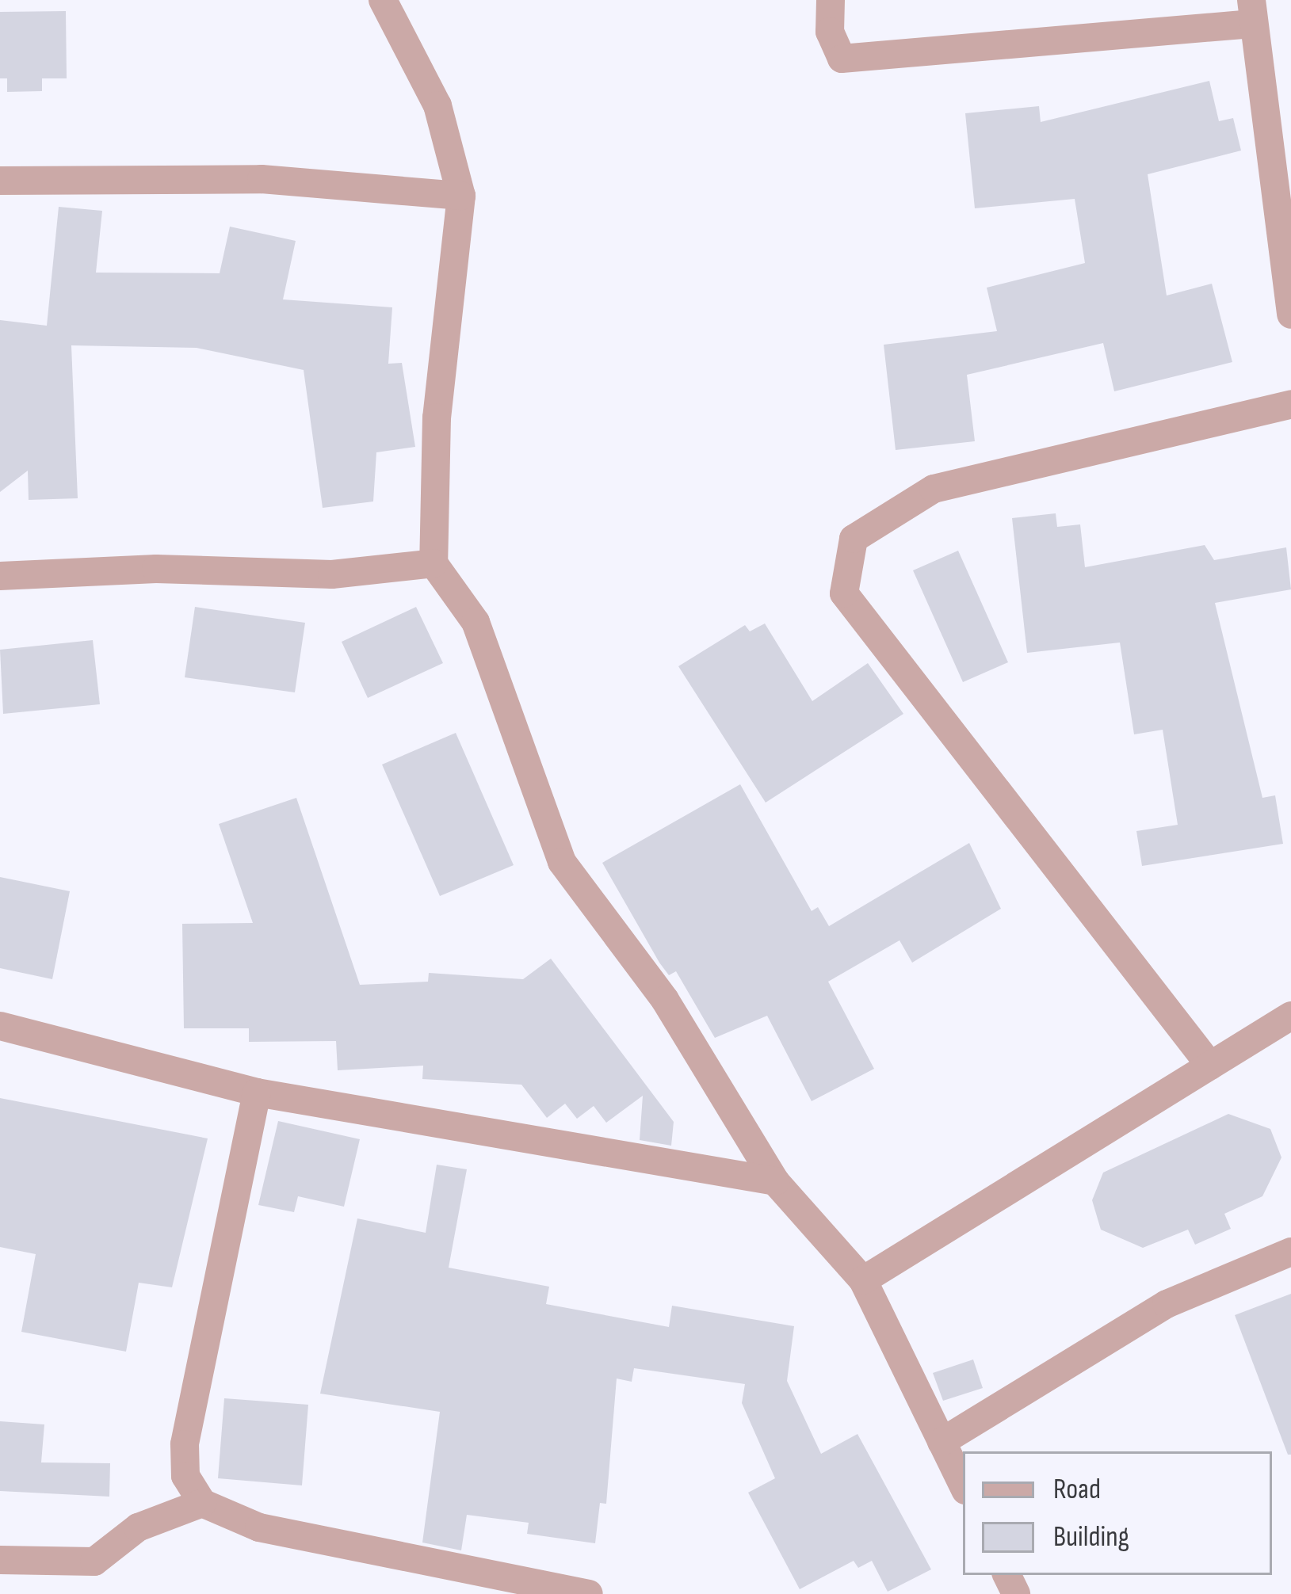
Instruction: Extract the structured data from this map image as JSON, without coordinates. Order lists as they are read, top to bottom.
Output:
{
  "legend": ["Road", "Building"]
}
